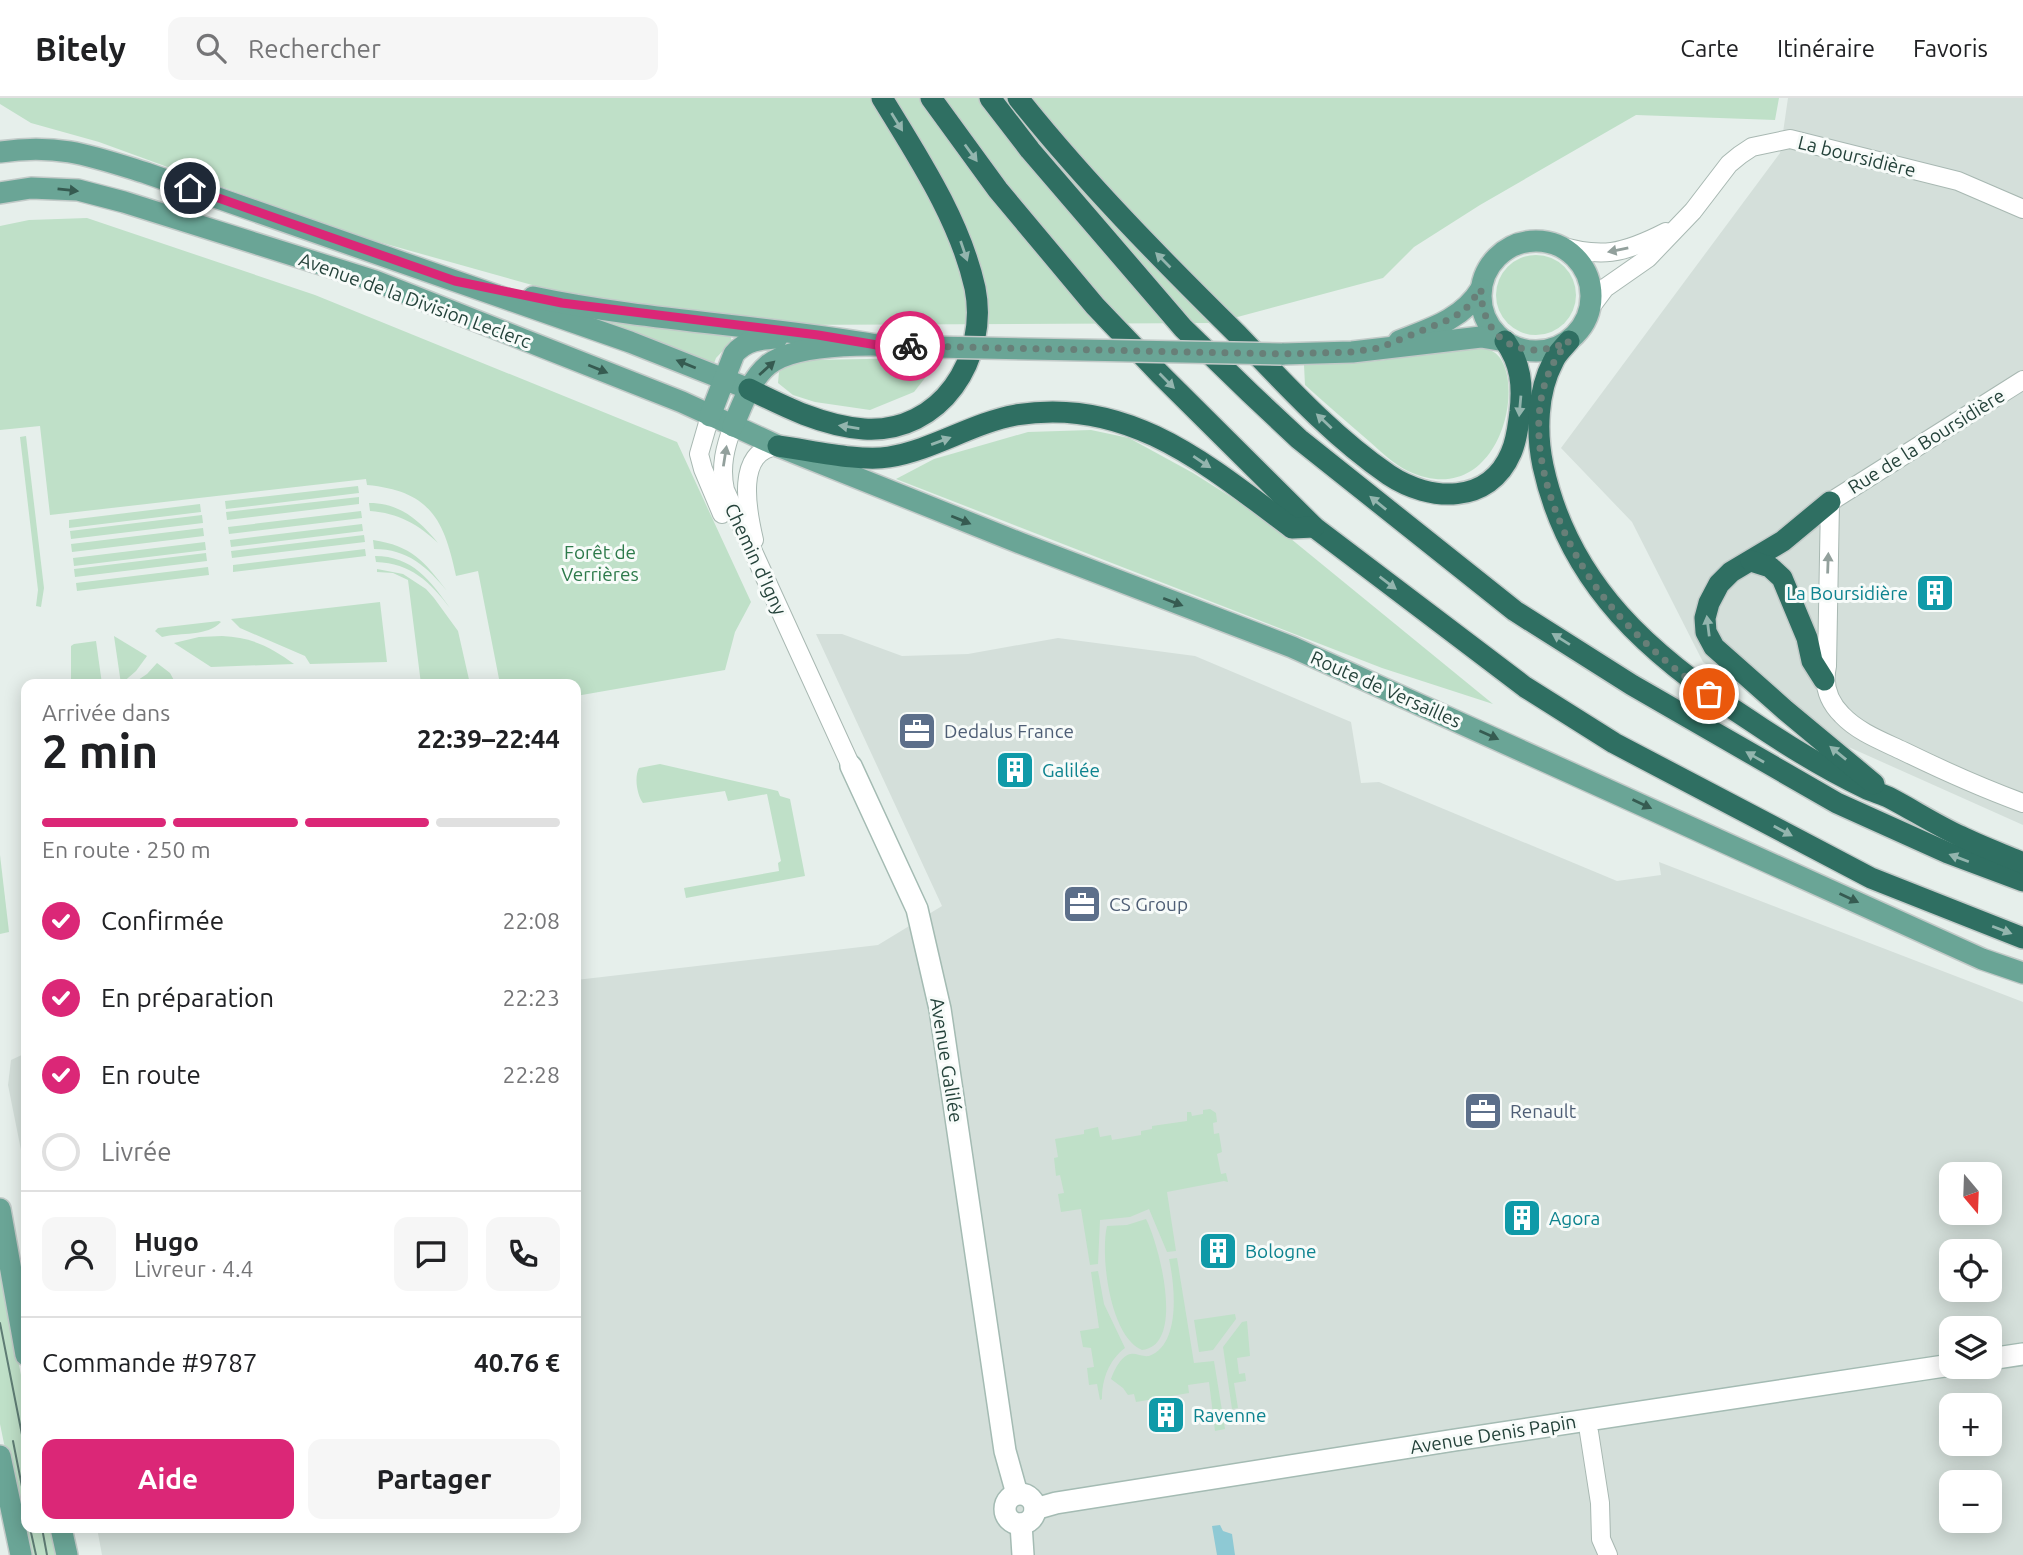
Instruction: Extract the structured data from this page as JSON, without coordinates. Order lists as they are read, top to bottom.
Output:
{
  "streets": {
    "main road": [
      "Avenue de la Division Leclerc",
      "Route de Versailles",
      "Avenue Galilée",
      "Avenue Denis Papin"
    ],
    "street": ["La boursidière", "Rue de la Boursidière", "Chemin d'Igny"]
  },
  "crossings": [
    ["Avenue de la Division Leclerc", "Chemin d'Igny"],
    ["Avenue de la Division Leclerc", "Route de Versailles"],
    ["Chemin d'Igny", "Avenue Galilée"],
    ["Avenue Galilée", "Avenue Denis Papin"]
  ],
  "one_way": ["Rue de la Boursidière", "Route de Versailles"],
  "parks": ["Forêt de Verrières"],
  "places": {
    "building": [
      "La Boursidière",
      "Galilée",
      "Agora",
      "Bologne",
      "Ravenne"
    ],
    "office": ["Dedalus France", "CS Group", "Renault"]
  },
  "north": "bottom",
  "page": {
    "header": "Bitely",
    "search": "Rechercher",
    "nav": ["Carte", "Itinéraire", "Favoris"],
    "heading": ["2 min", "Arrivée dans", "22:39–22:44"],
    "panel": [
      "Hugo",
      "Livreur · 4.4",
      "Commande #9787",
      "40.76 €"
    ],
    "bar": "En route · 250 m",
    "list": [
      ["Confirmée", "22:08"],
      ["En préparation", "22:23"],
      ["En route", "22:28"],
      "Livrée"
    ],
    "map_buttons": ["+", "−"],
    "buttons": ["Aide", "Partager"]
  }
}
